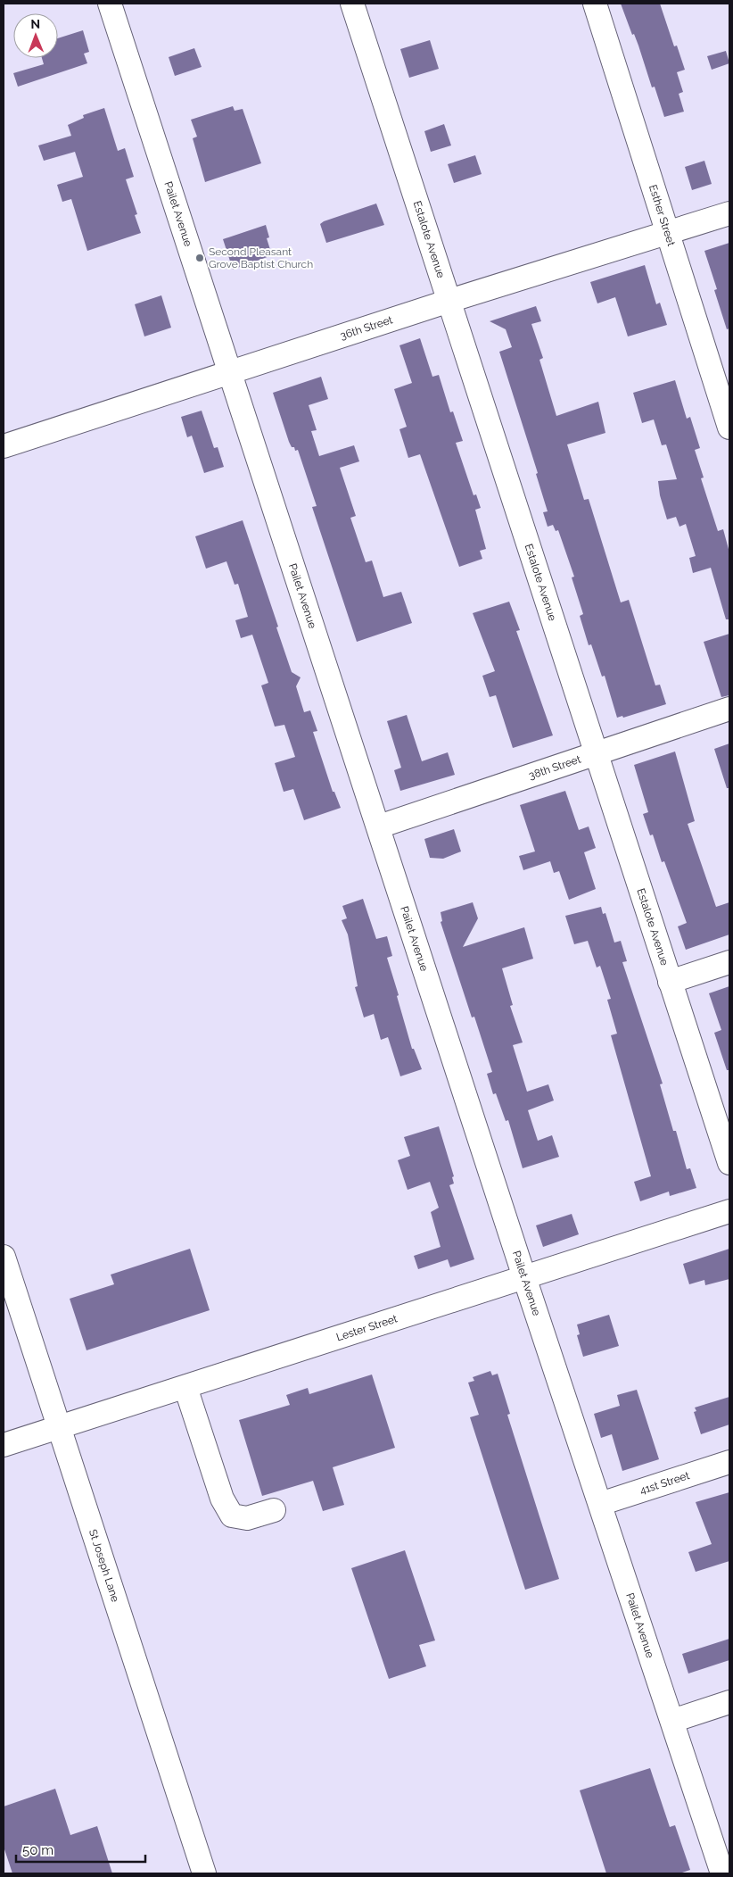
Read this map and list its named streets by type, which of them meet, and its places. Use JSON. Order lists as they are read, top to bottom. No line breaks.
{"streets":{"street":["Pailet Avenue","Esther Street","Estalote Avenue","36th Street","38th Street","Lester Street","41st Street","St Joseph Lane"]},"crossings":[["Pailet Avenue","36th Street"],["Pailet Avenue","38th Street"],["Pailet Avenue","Lester Street"],["Pailet Avenue","41st Street"],["Esther Street","36th Street"],["Estalote Avenue","36th Street"],["Estalote Avenue","38th Street"],["Lester Street","St Joseph Lane"]],"places":["Second Pleasant Grove Baptist Church"],"scale_bar":"50 m","north":"top"}
